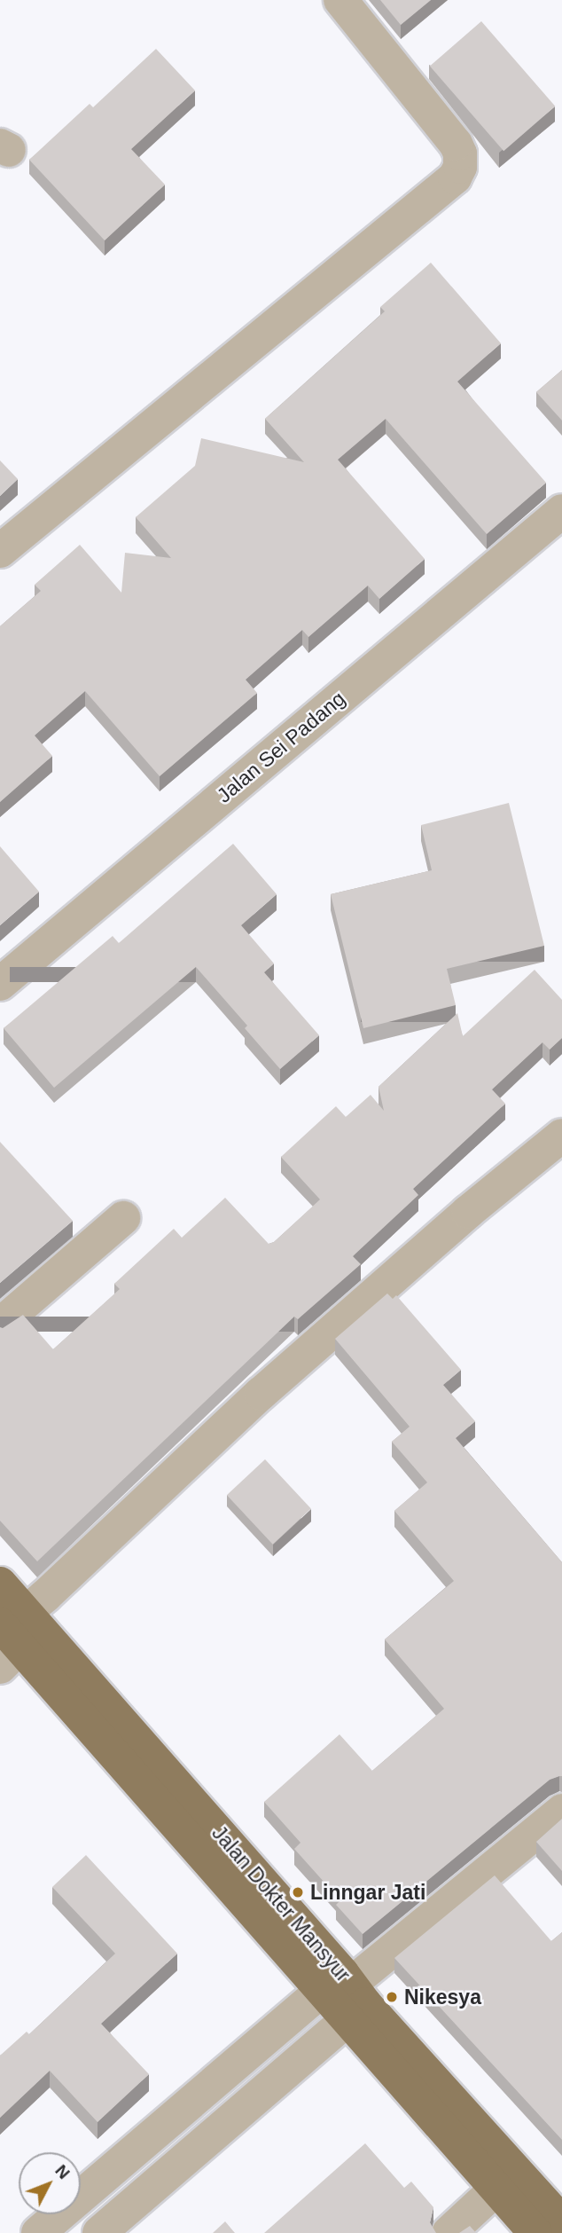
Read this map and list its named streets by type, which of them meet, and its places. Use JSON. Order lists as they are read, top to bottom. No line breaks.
{"streets":{"main road":["Jalan Dokter Mansyur"],"street":["Jalan Sei Padang"]},"places":["Linngar Jati","Nikesya"],"north":"top right"}
